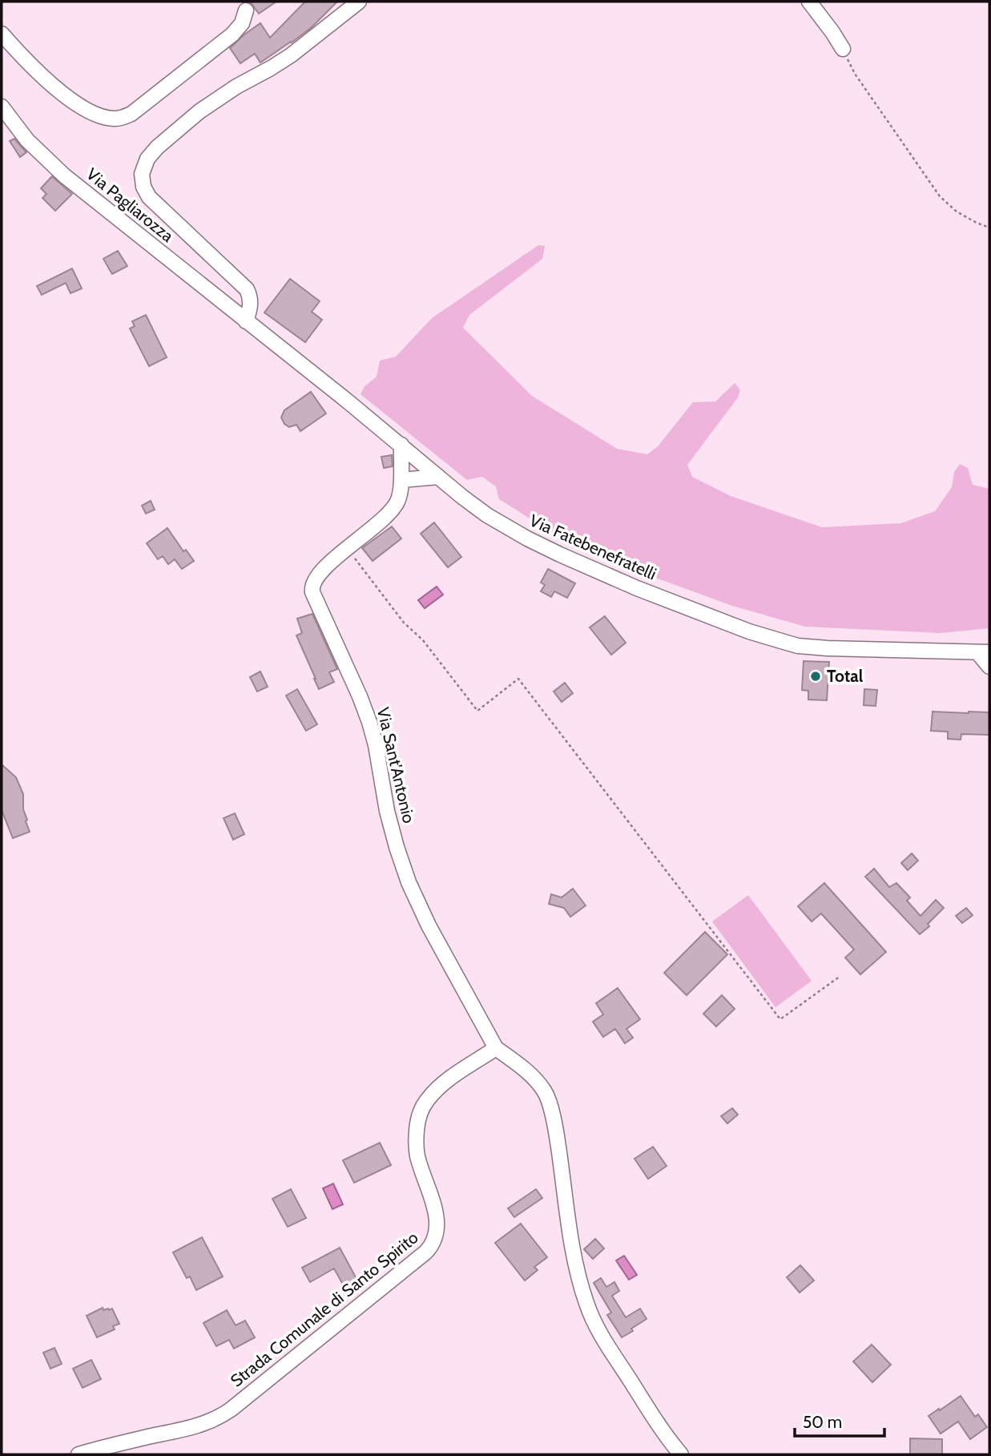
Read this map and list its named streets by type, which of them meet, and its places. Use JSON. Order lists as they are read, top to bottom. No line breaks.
{"streets":{"street":["Via Pagliarozza","Via Fatebenefratelli","Via Sant'Antonio","Strada Comunale di Santo Spirito"]},"crossings":[["Via Pagliarozza","Via Fatebenefratelli"],["Via Fatebenefratelli","Via Sant'Antonio"],["Via Sant'Antonio","Strada Comunale di Santo Spirito"]],"places":["Total"],"scale_bar":"50 m"}
